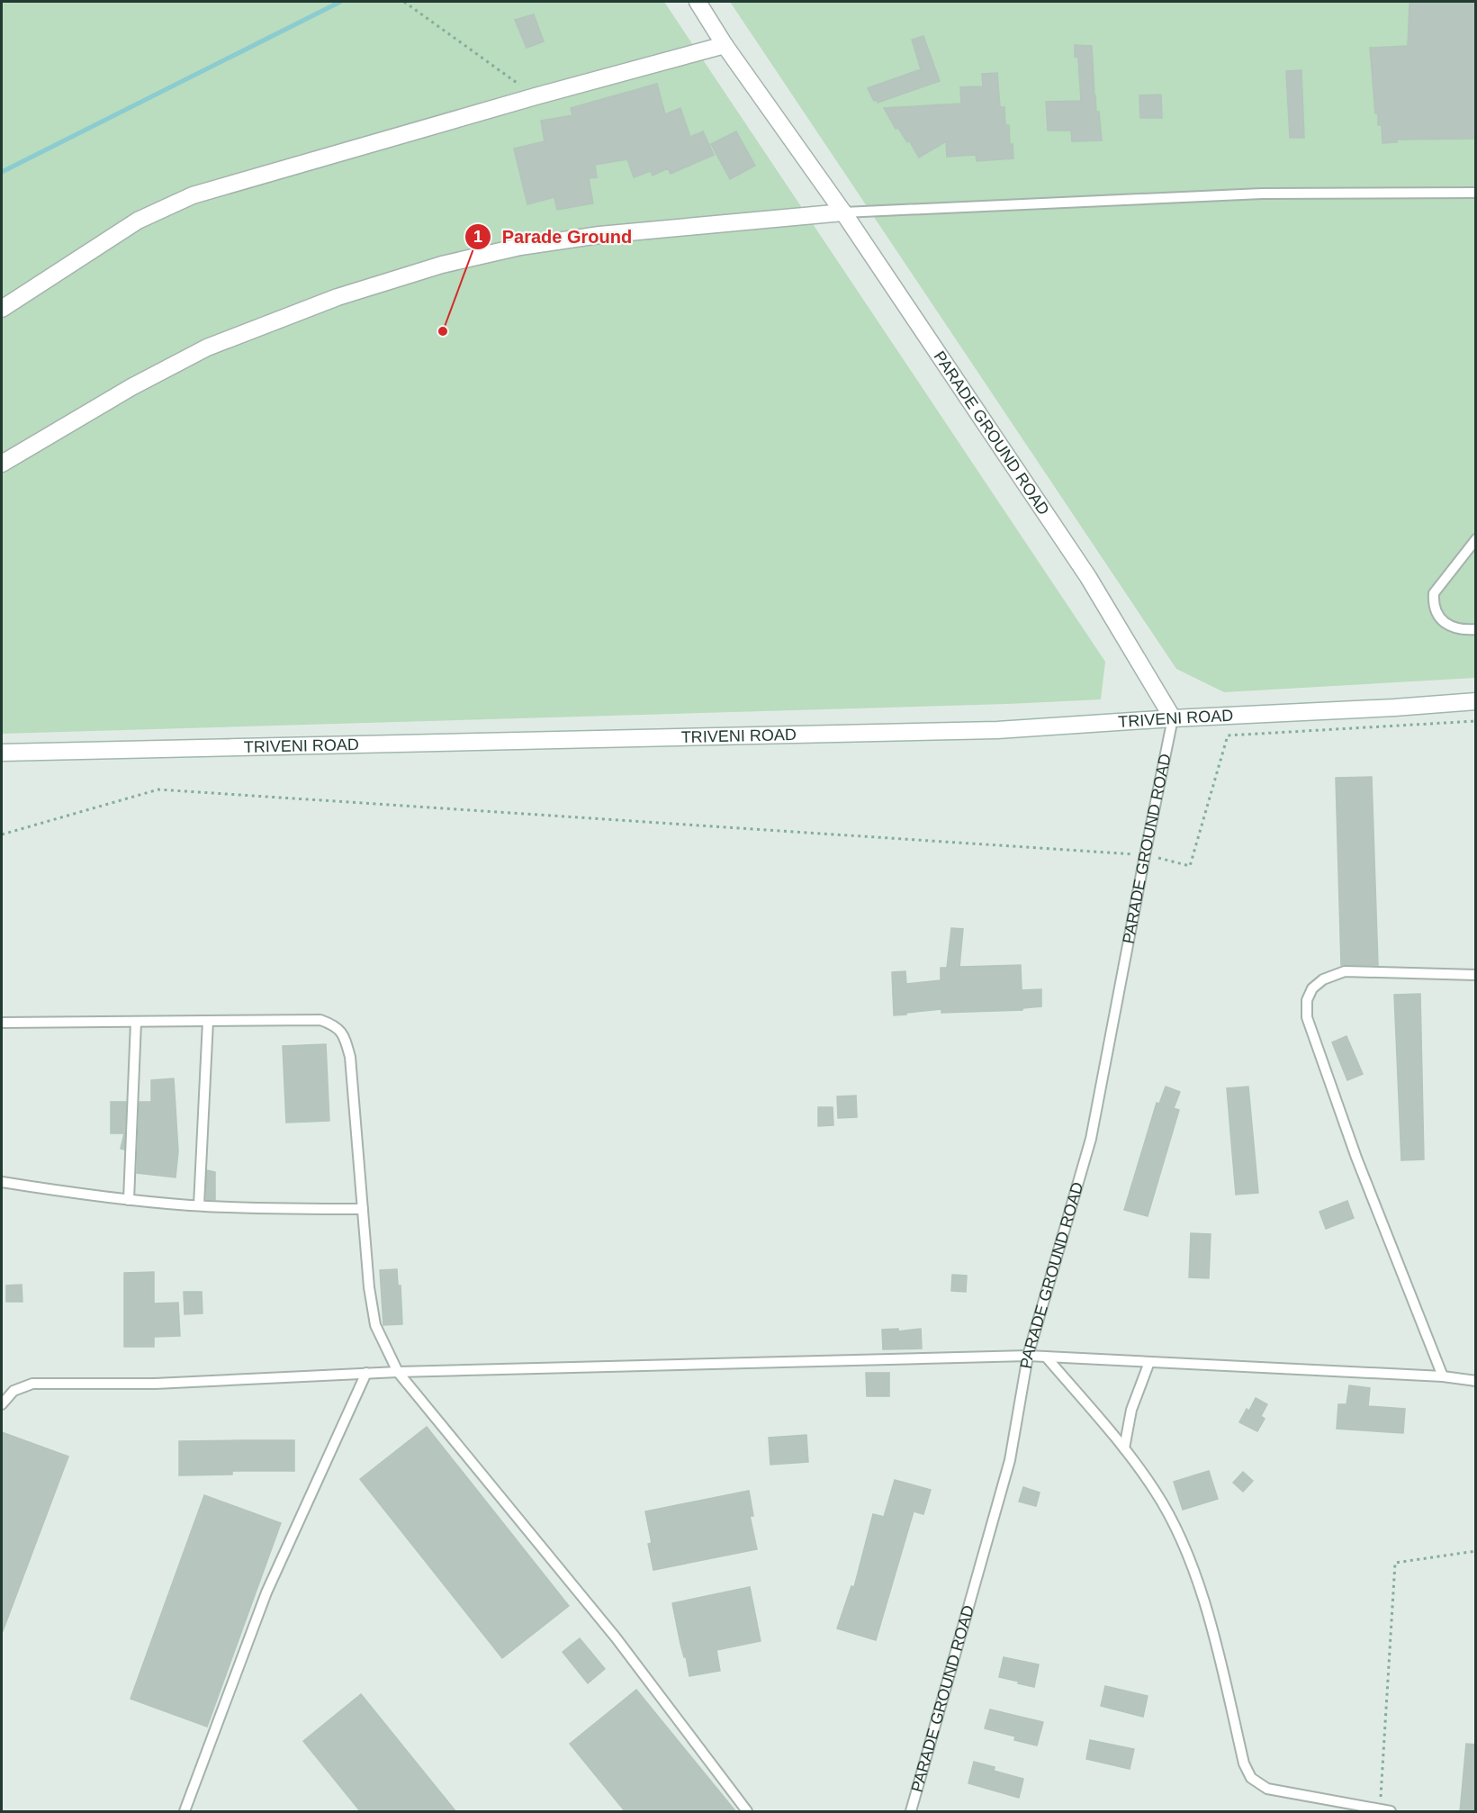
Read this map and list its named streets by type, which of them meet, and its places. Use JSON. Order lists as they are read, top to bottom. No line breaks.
{"streets":{"street":["PARADE GROUND ROAD","TRIVENI ROAD"]},"crossings":[["PARADE GROUND ROAD","TRIVENI ROAD"]],"places":["Parade Ground"]}
